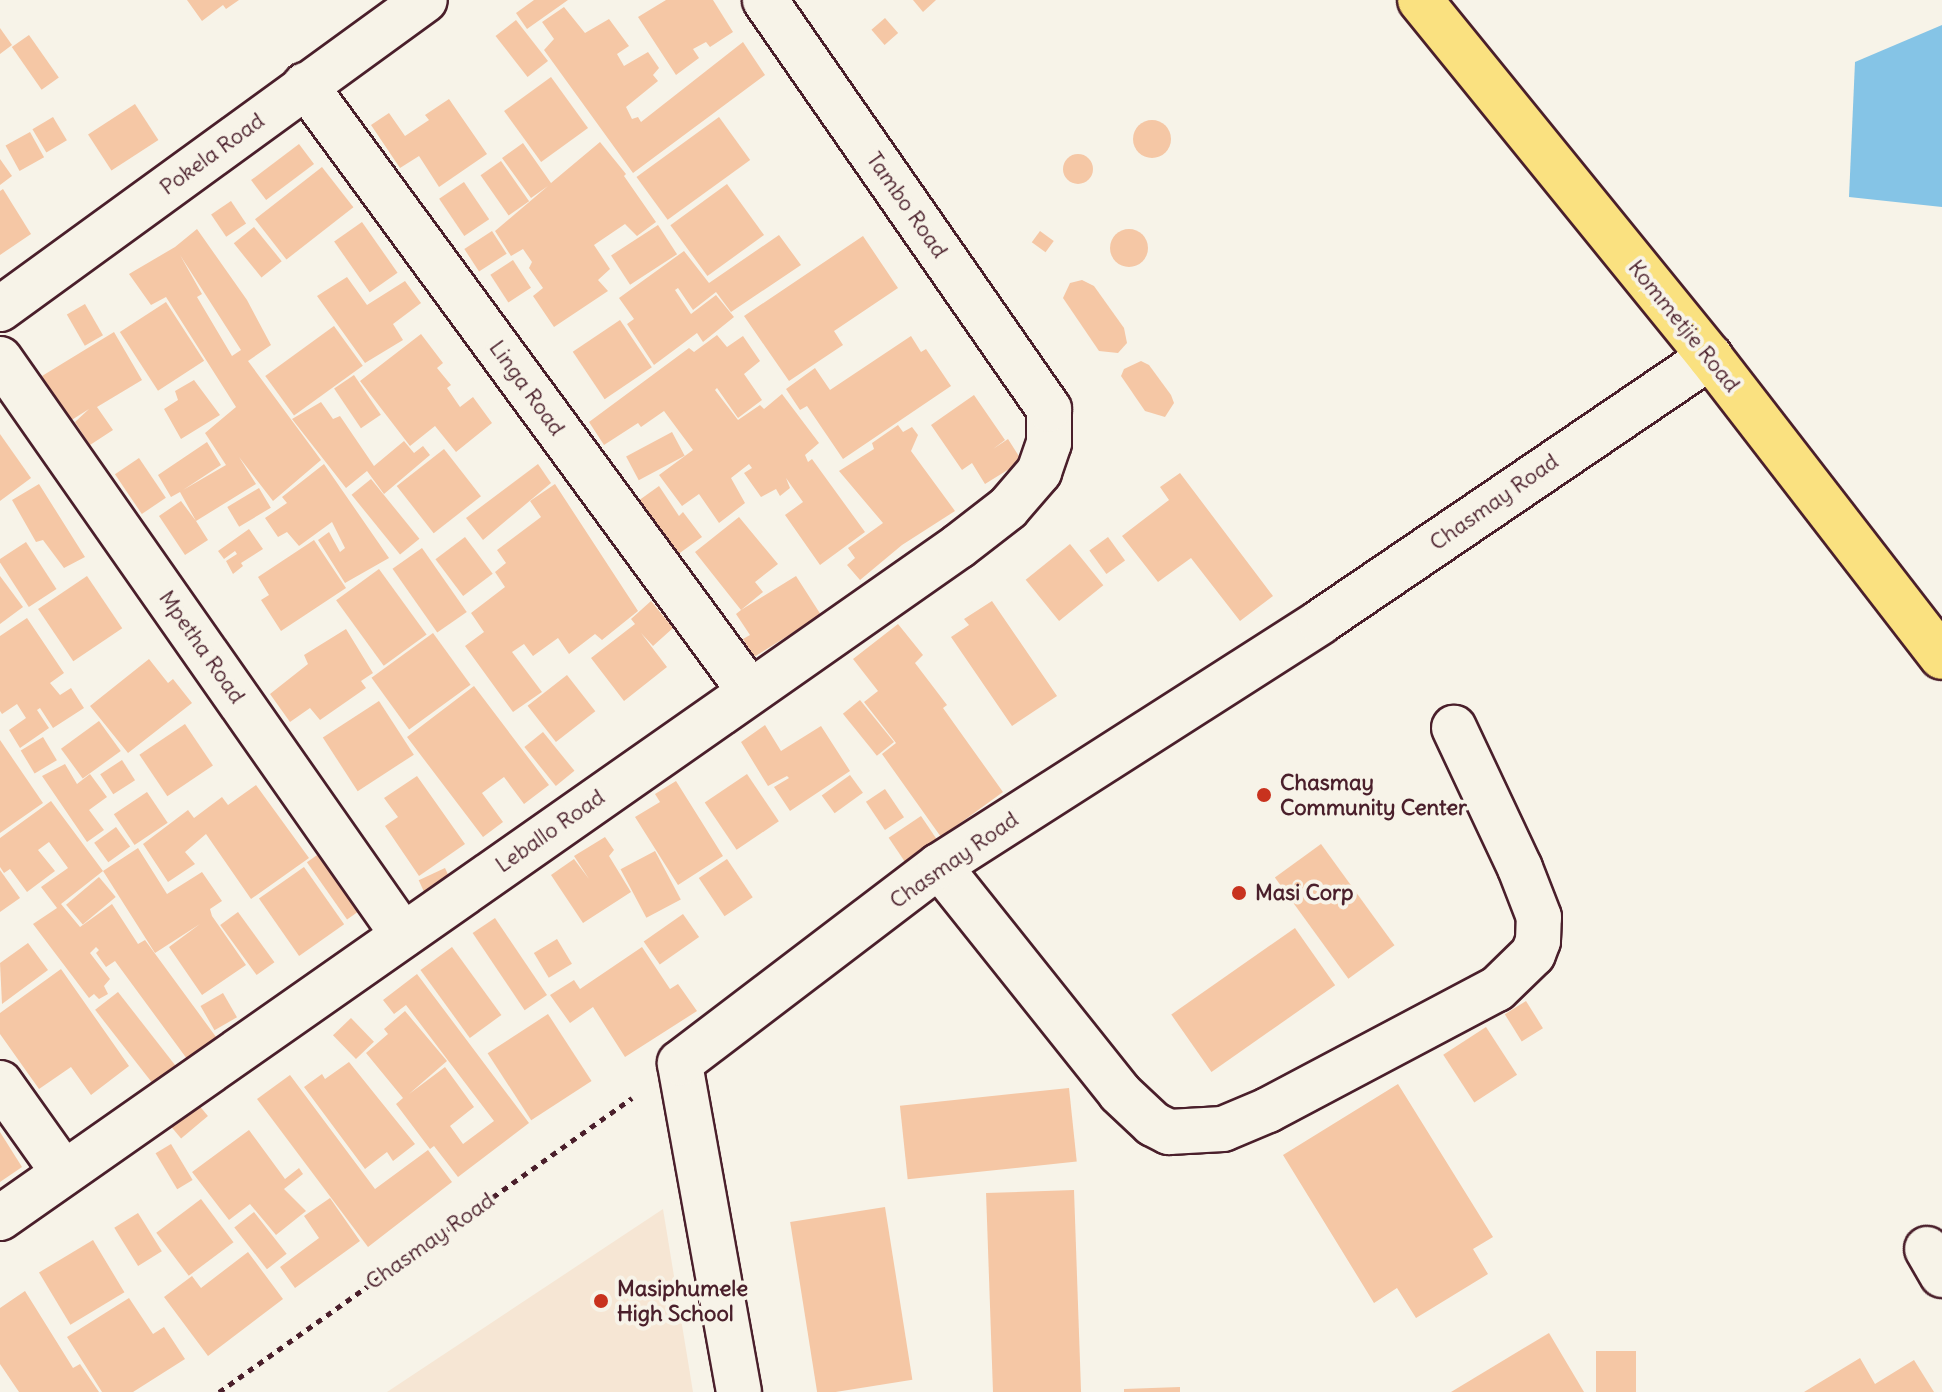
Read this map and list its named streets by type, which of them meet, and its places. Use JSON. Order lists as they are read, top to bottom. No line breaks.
{"streets":{"main road":["Kommetjie Road"],"street":["Pokela Road","Tambo Road","Linga Road","Chasmay Road","Mpetha Road","Leballo Road"]},"crossings":[["Pokela Road","Linga Road"],["Tambo Road","Leballo Road"],["Kommetjie Road","Chasmay Road"],["Linga Road","Leballo Road"],["Mpetha Road","Leballo Road"]],"places":["Chasmay Community Center","Masi Corp","Masiphumele High School"]}
